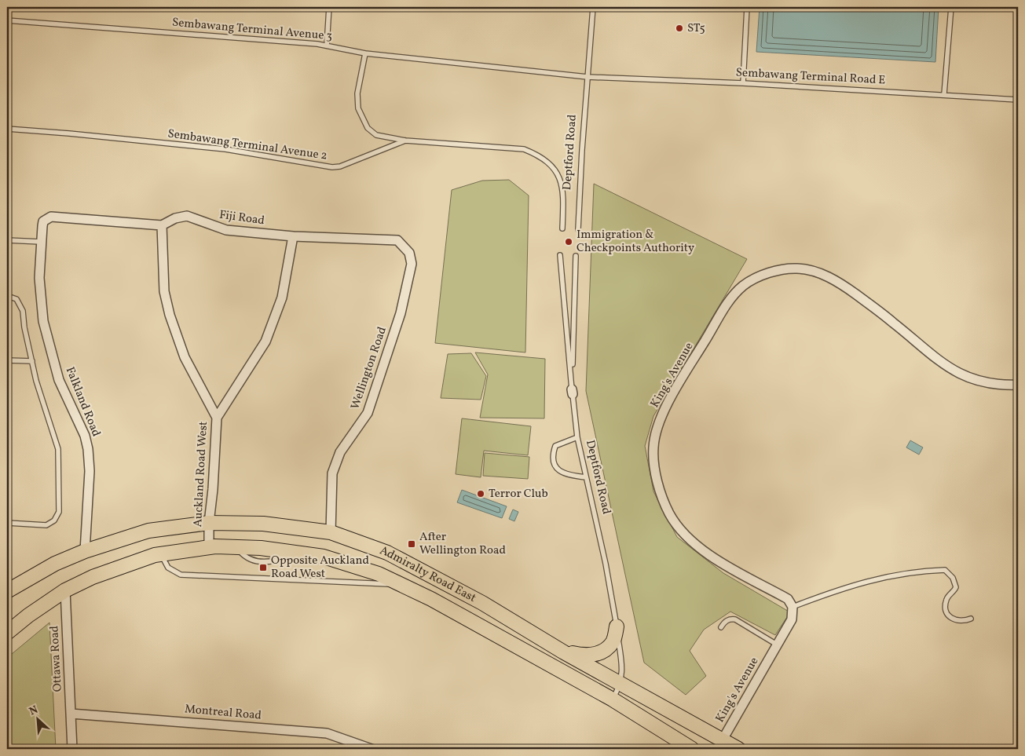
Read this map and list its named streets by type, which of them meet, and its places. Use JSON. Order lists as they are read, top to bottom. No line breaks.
{"streets":{"main road":["Admiralty Road East"],"street":["Fiji Road","Wellington Road","King's Avenue","Falkland Road","Auckland Road West","Ottawa Road","Montreal Road"],"lane":["Sembawang Terminal Avenue 3","Sembawang Terminal Road E","Sembawang Terminal Avenue 2","Deptford Road"]},"crossings":[["Sembawang Terminal Avenue 3","Sembawang Terminal Road E"],["Sembawang Terminal Avenue 3","Deptford Road"],["Sembawang Terminal Road E","Deptford Road"],["Deptford Road","Admiralty Road East"],["Fiji Road","Wellington Road"],["Fiji Road","Falkland Road"],["Fiji Road","Auckland Road West"],["Wellington Road","Admiralty Road East"],["King's Avenue","Admiralty Road East"],["Falkland Road","Admiralty Road East"],["Auckland Road West","Admiralty Road East"],["Admiralty Road East","Ottawa Road"],["Ottawa Road","Montreal Road"]],"places":{"other":["ST5","Immigration & Checkpoints Authority","Terror Club"],"transit":["After Wellington Road","Opposite Auckland Road West"]},"north":"top left"}
